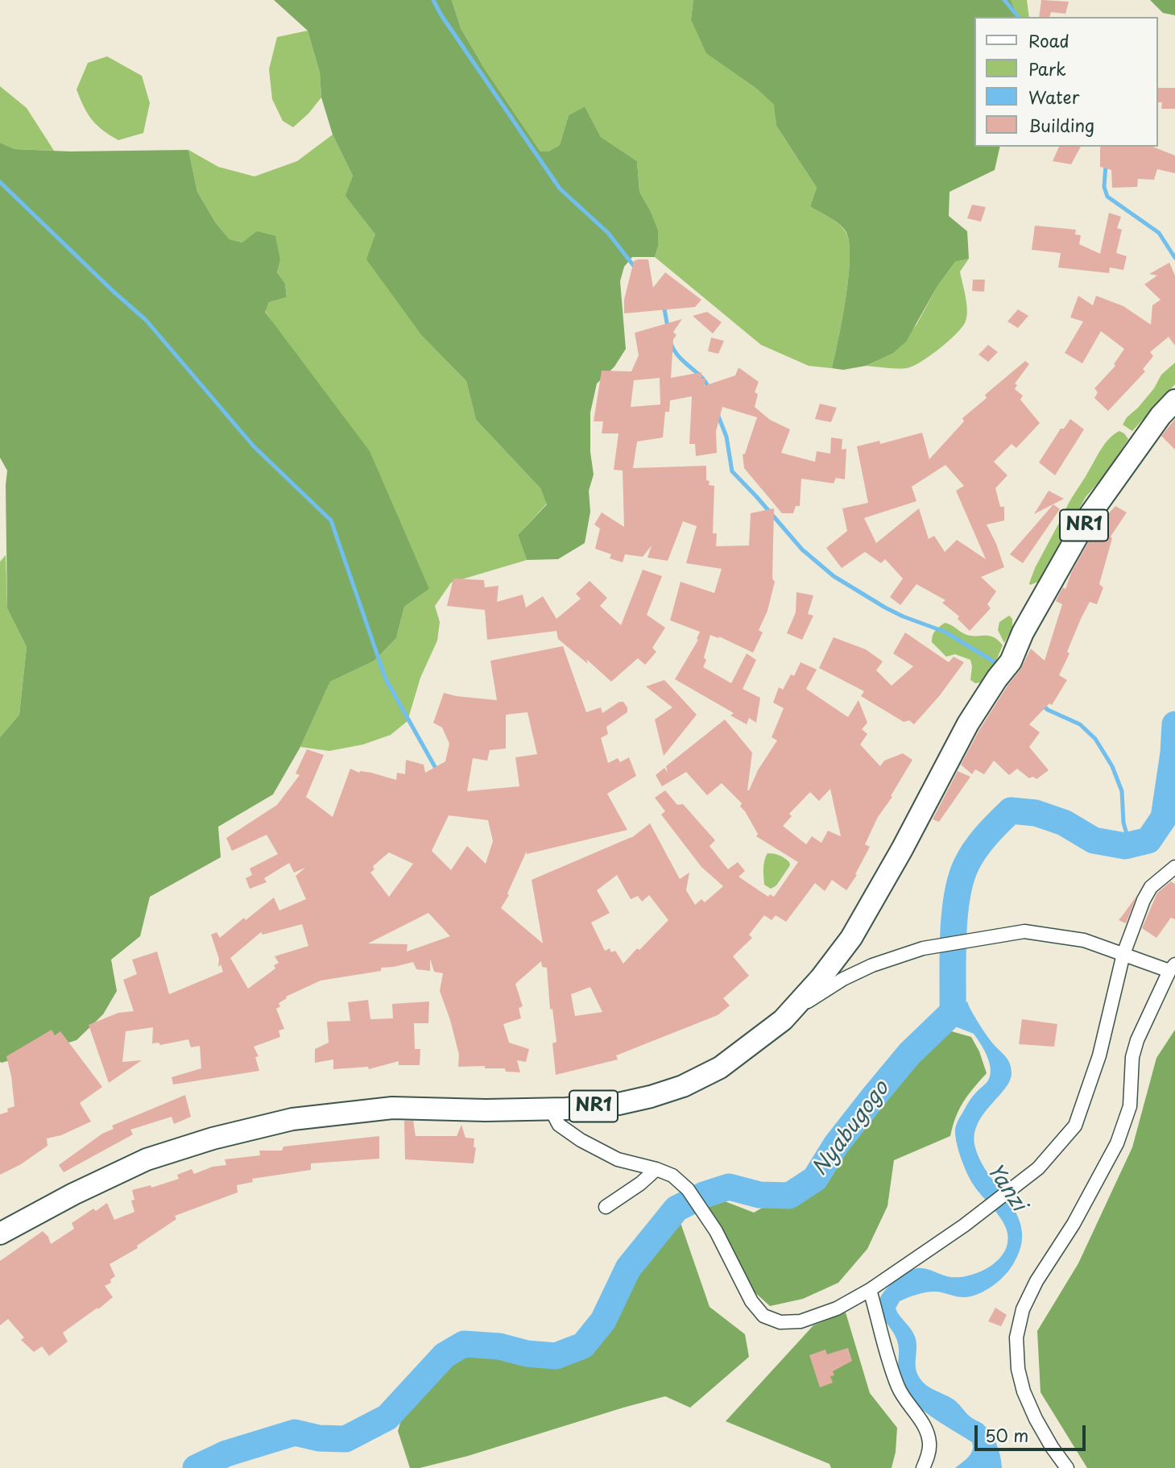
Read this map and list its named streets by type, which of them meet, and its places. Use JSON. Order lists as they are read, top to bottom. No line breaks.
{"streets":{"highway":["NR1"]},"water":["Nyabugogo","Yanzi"],"legend":["Road","Park","Water","Building"],"scale_bar":"50 m"}
